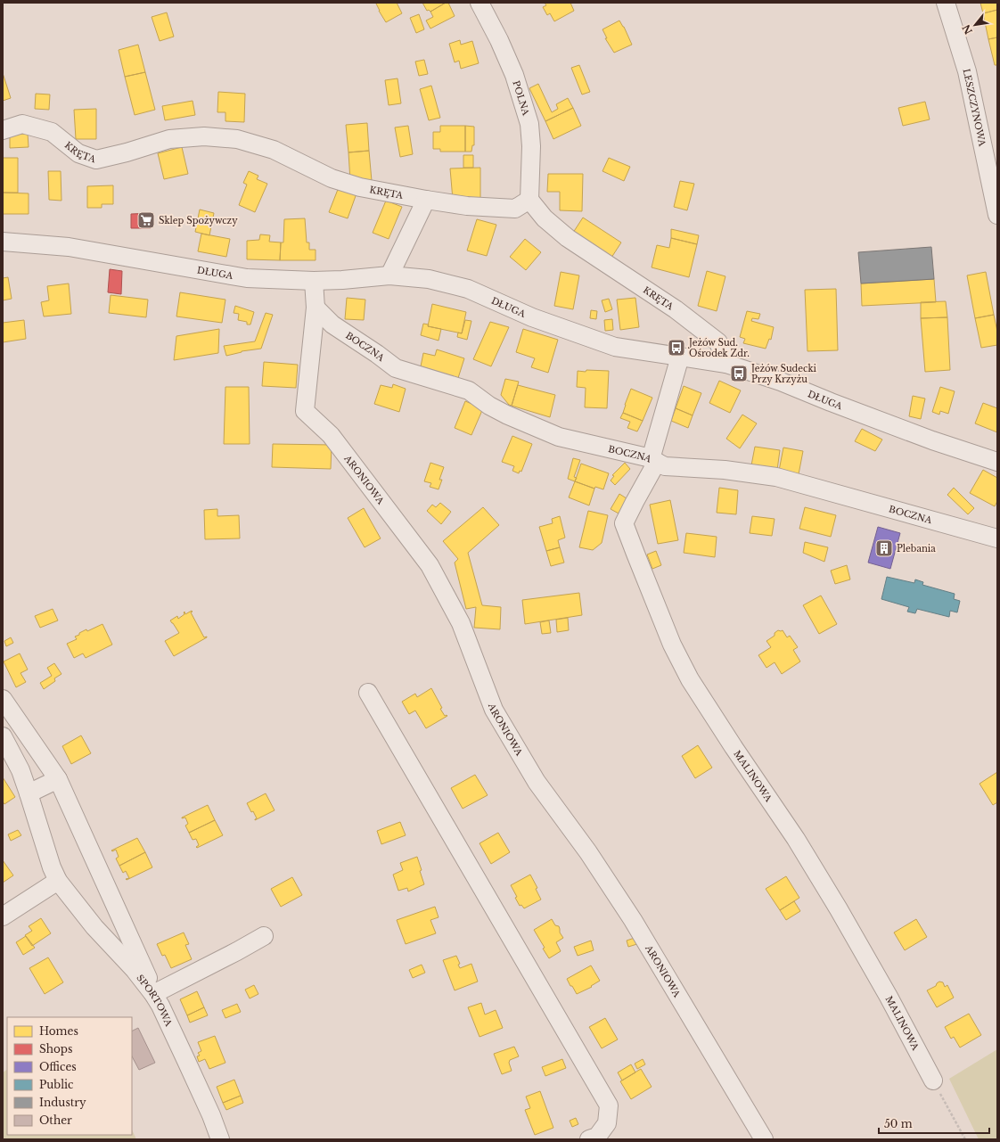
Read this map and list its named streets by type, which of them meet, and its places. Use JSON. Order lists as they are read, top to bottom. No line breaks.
{"streets":{"street":["POLNA","LESZCZYNOWA","KRĘTA","DŁUGA","BOCZNA","ARONIOWA","MALINOWA","SPORTOWA"]},"crossings":[["POLNA","KRĘTA"],["KRĘTA","DŁUGA"],["DŁUGA","MALINOWA"],["BOCZNA","ARONIOWA"],["BOCZNA","MALINOWA"]],"places":{"supermarket":["Sklep Spożywczy"],"bus stop":["Jeżów Sud. Ośrodek Zdr.","Jeżów Sudecki Przy Krzyżu"],"building":["Plebania"]},"legend":["Homes","Shops","Offices","Public","Industry","Other"],"scale_bar":"50 m","north":"bottom left"}
